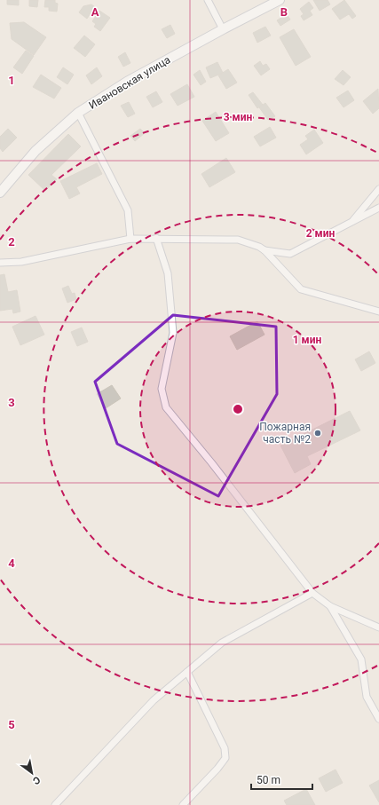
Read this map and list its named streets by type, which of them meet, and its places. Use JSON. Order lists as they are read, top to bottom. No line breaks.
{"streets":{"main road":["Ивановская улица"]},"places":["Пожарная часть №2"],"scale_bar":"50 m","north":"bottom right","grid":{"columns":["A","B"],"rows":["1","2","3","4","5"]},"rings":["3 мин","2 мин","1 мин"]}
